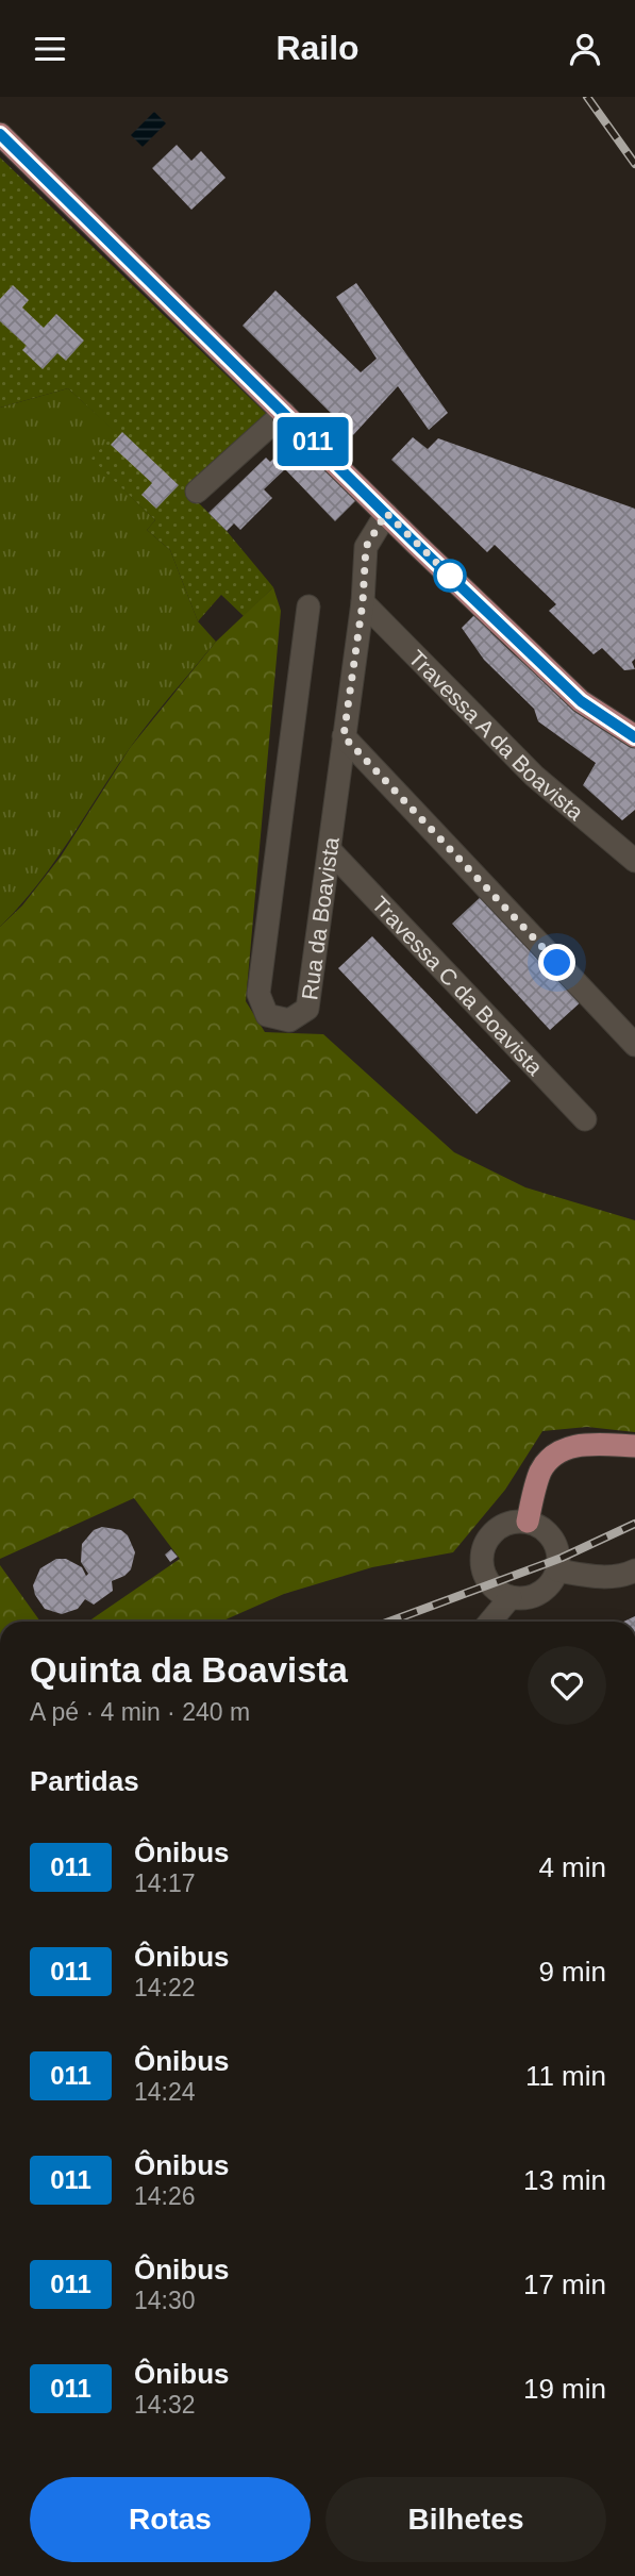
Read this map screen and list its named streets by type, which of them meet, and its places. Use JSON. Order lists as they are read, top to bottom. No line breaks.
{"streets":{"street":["Travessa A da Boavista","Rua da Boavista","Travessa C da Boavista"]},"crossings":[["Travessa A da Boavista","Rua da Boavista"],["Rua da Boavista","Travessa C da Boavista"]],"lines":["bus line 011"],"page":{"header":"Railo","on_map":"011","heading":[["Quinta da Boavista","A pé · 4 min · 240 m"],"Partidas"],"list":[{"mark":"011","name":"Ônibus","note":"14:17","value":"4 min"},{"mark":"011","name":"Ônibus","note":"14:22","value":"9 min"},{"mark":"011","name":"Ônibus","note":"14:24","value":"11 min"},{"mark":"011","name":"Ônibus","note":"14:26","value":"13 min"},{"mark":"011","name":"Ônibus","note":"14:30","value":"17 min"},{"mark":"011","name":"Ônibus","note":"14:32","value":"19 min"}],"buttons":["Rotas","Bilhetes"]}}
